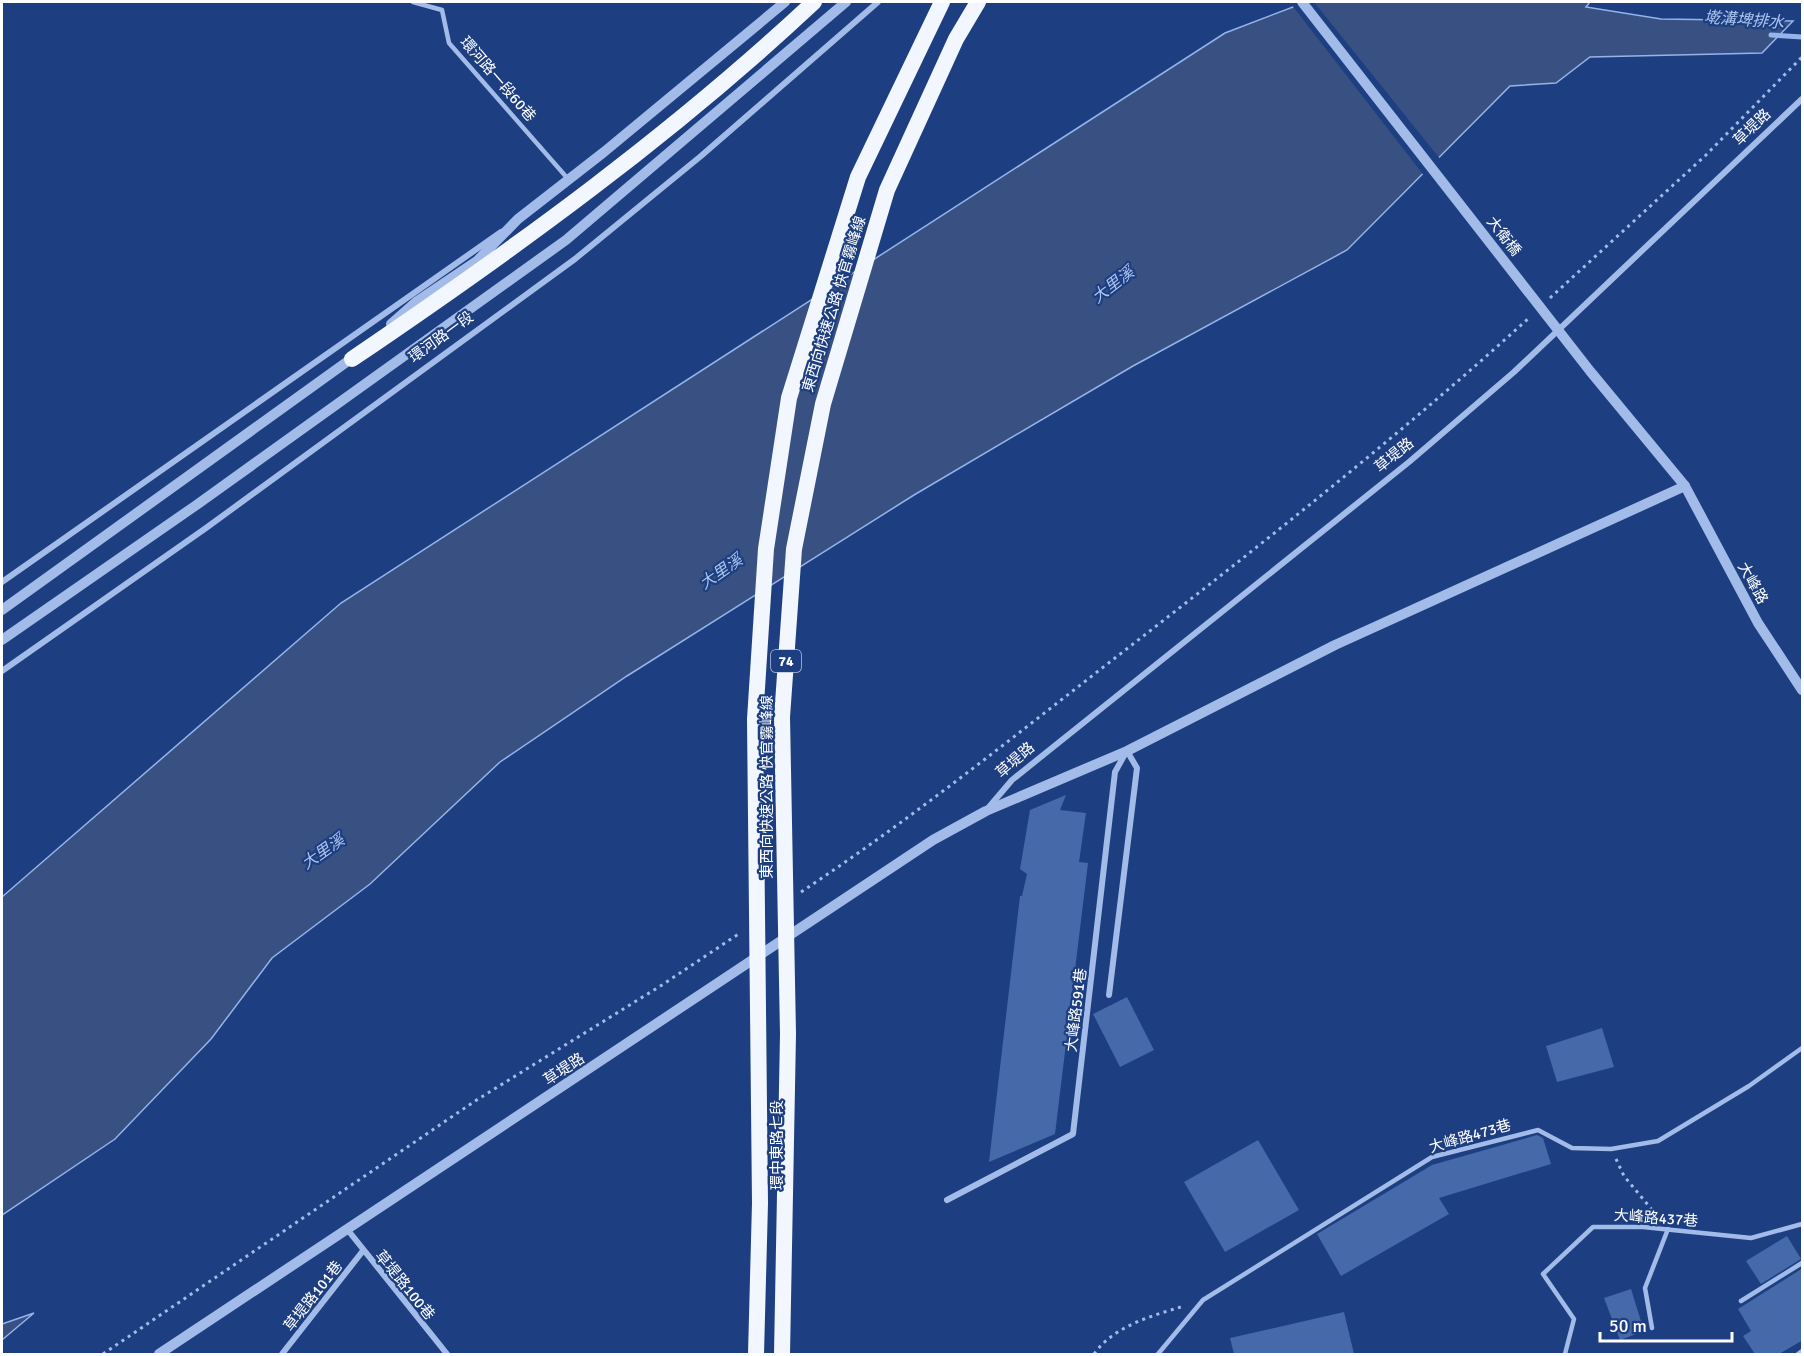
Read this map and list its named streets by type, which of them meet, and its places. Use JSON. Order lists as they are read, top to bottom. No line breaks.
{"streets":{"highway":["東西向快速公路 快官霧峰線","74"],"street":["草堤路","大衛橋","環河路一段","大峰路","大峰路591巷","環中東路七段","草堤路100巷","草堤路101巷"],"lane":["環河路一段60巷","大峰路473巷","大峰路437巷"]},"crossings":[["草堤路","大衛橋"],["草堤路","大峰路"],["草堤路","大峰路591巷"],["草堤路","環中東路七段"],["草堤路","草堤路100巷"],["大衛橋","大峰路"],["草堤路100巷","草堤路101巷"]],"water":["墘溝埤排水","大里溪"],"scale_bar":"50 m"}
